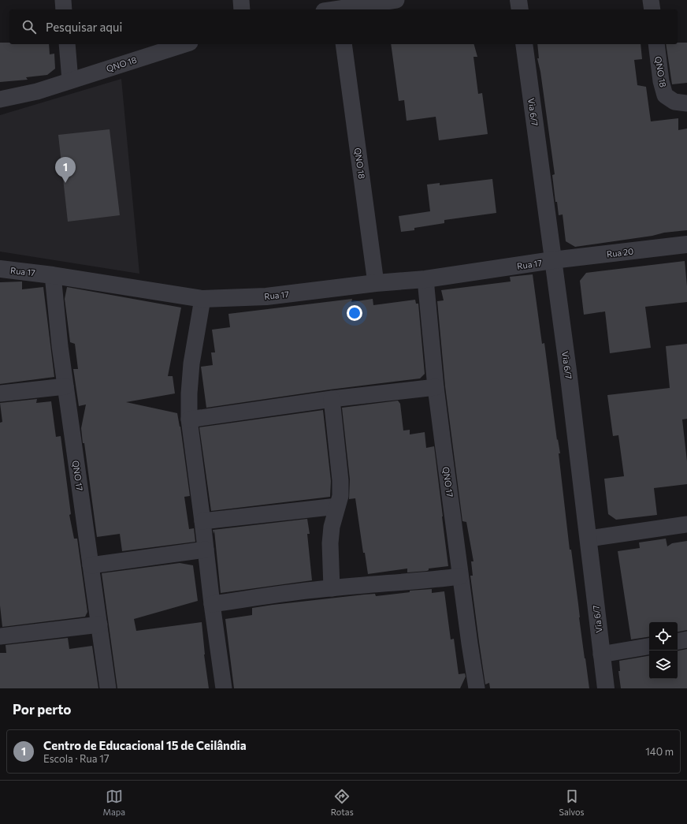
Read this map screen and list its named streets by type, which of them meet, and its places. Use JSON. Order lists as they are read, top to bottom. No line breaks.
{"streets":{"street":["QNO 18","Via 6/7","Rua 20","Rua 17","QNO 17"]},"crossings":[["QNO 18","Rua 17"],["Via 6/7","Rua 20"],["Via 6/7","Rua 17"],["Rua 20","Rua 17"],["Rua 17","QNO 17"]],"page":{"search":"Pesquisar aqui","pins":"1","heading":"Por perto","list":[{"mark":"1","name":"Centro de Educacional 15 de Ceilândia","note":"Escola · Rua 17","value":"140 m"}],"nav":["Mapa","Rotas","Salvos"]}}
